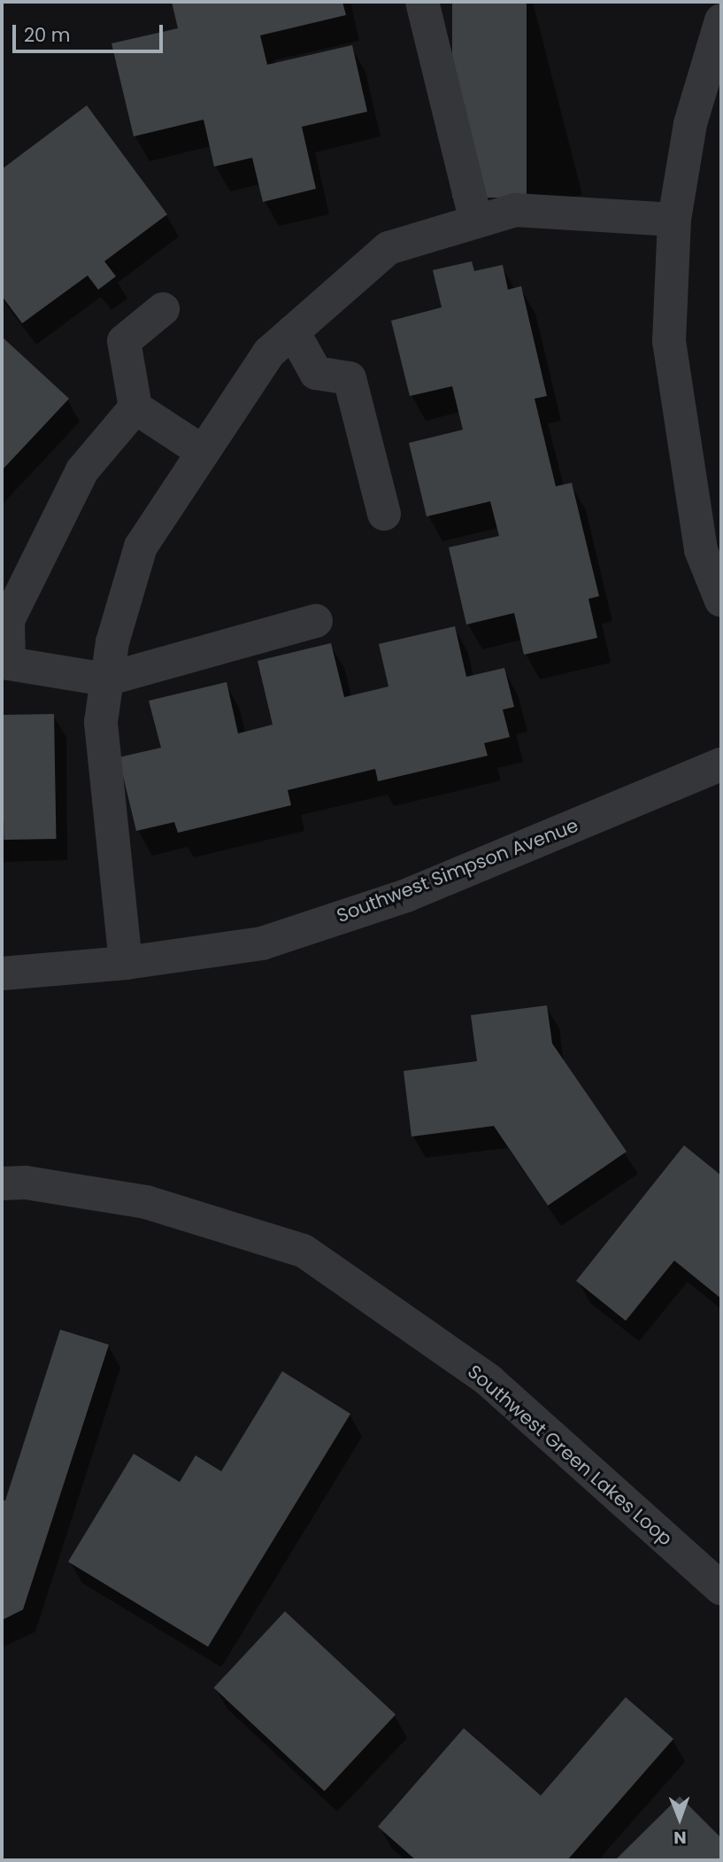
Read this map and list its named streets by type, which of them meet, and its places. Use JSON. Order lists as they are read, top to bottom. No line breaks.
{"streets":{"street":["Southwest Simpson Avenue","Southwest Green Lakes Loop"]},"scale_bar":"20 m","north":"bottom"}
